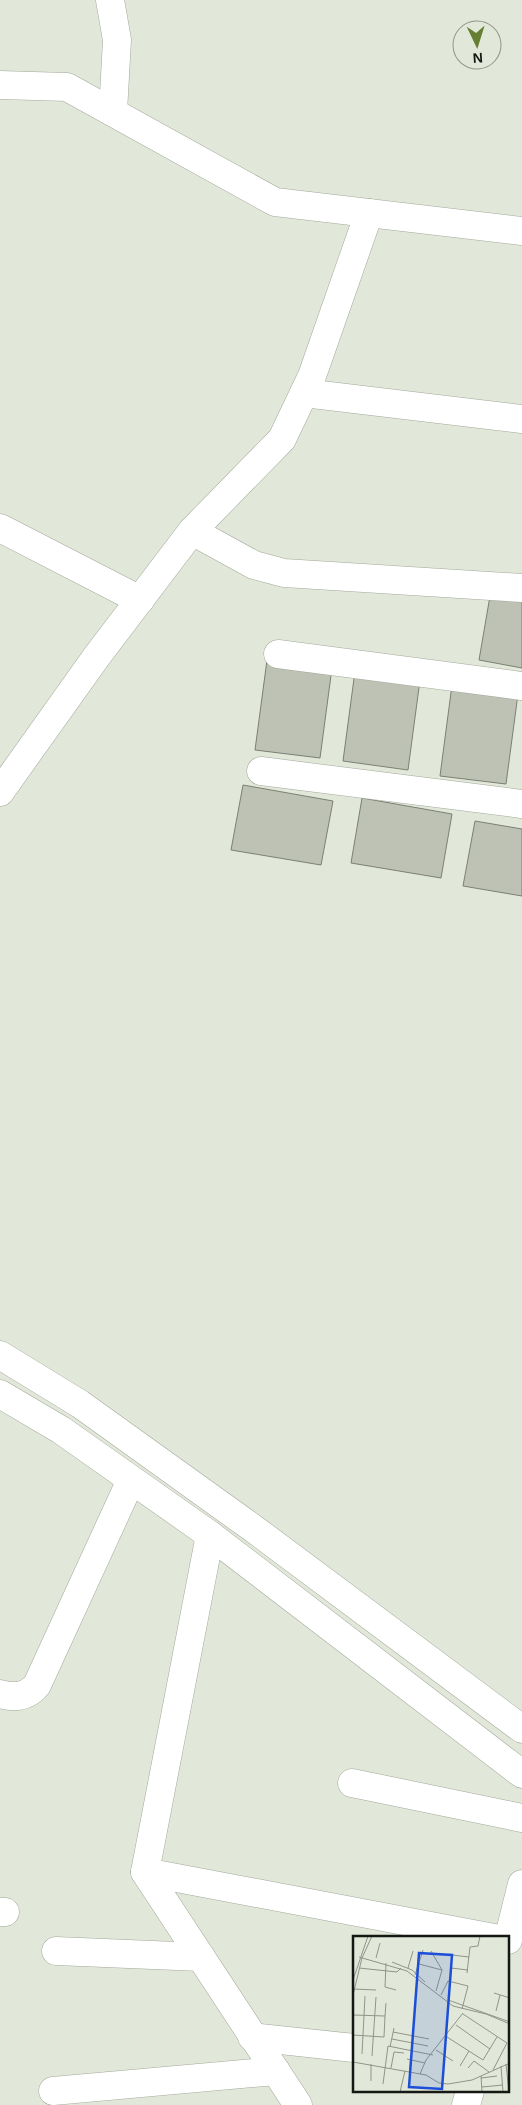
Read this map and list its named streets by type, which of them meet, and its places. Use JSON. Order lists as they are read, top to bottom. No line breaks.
{"north":"bottom"}
